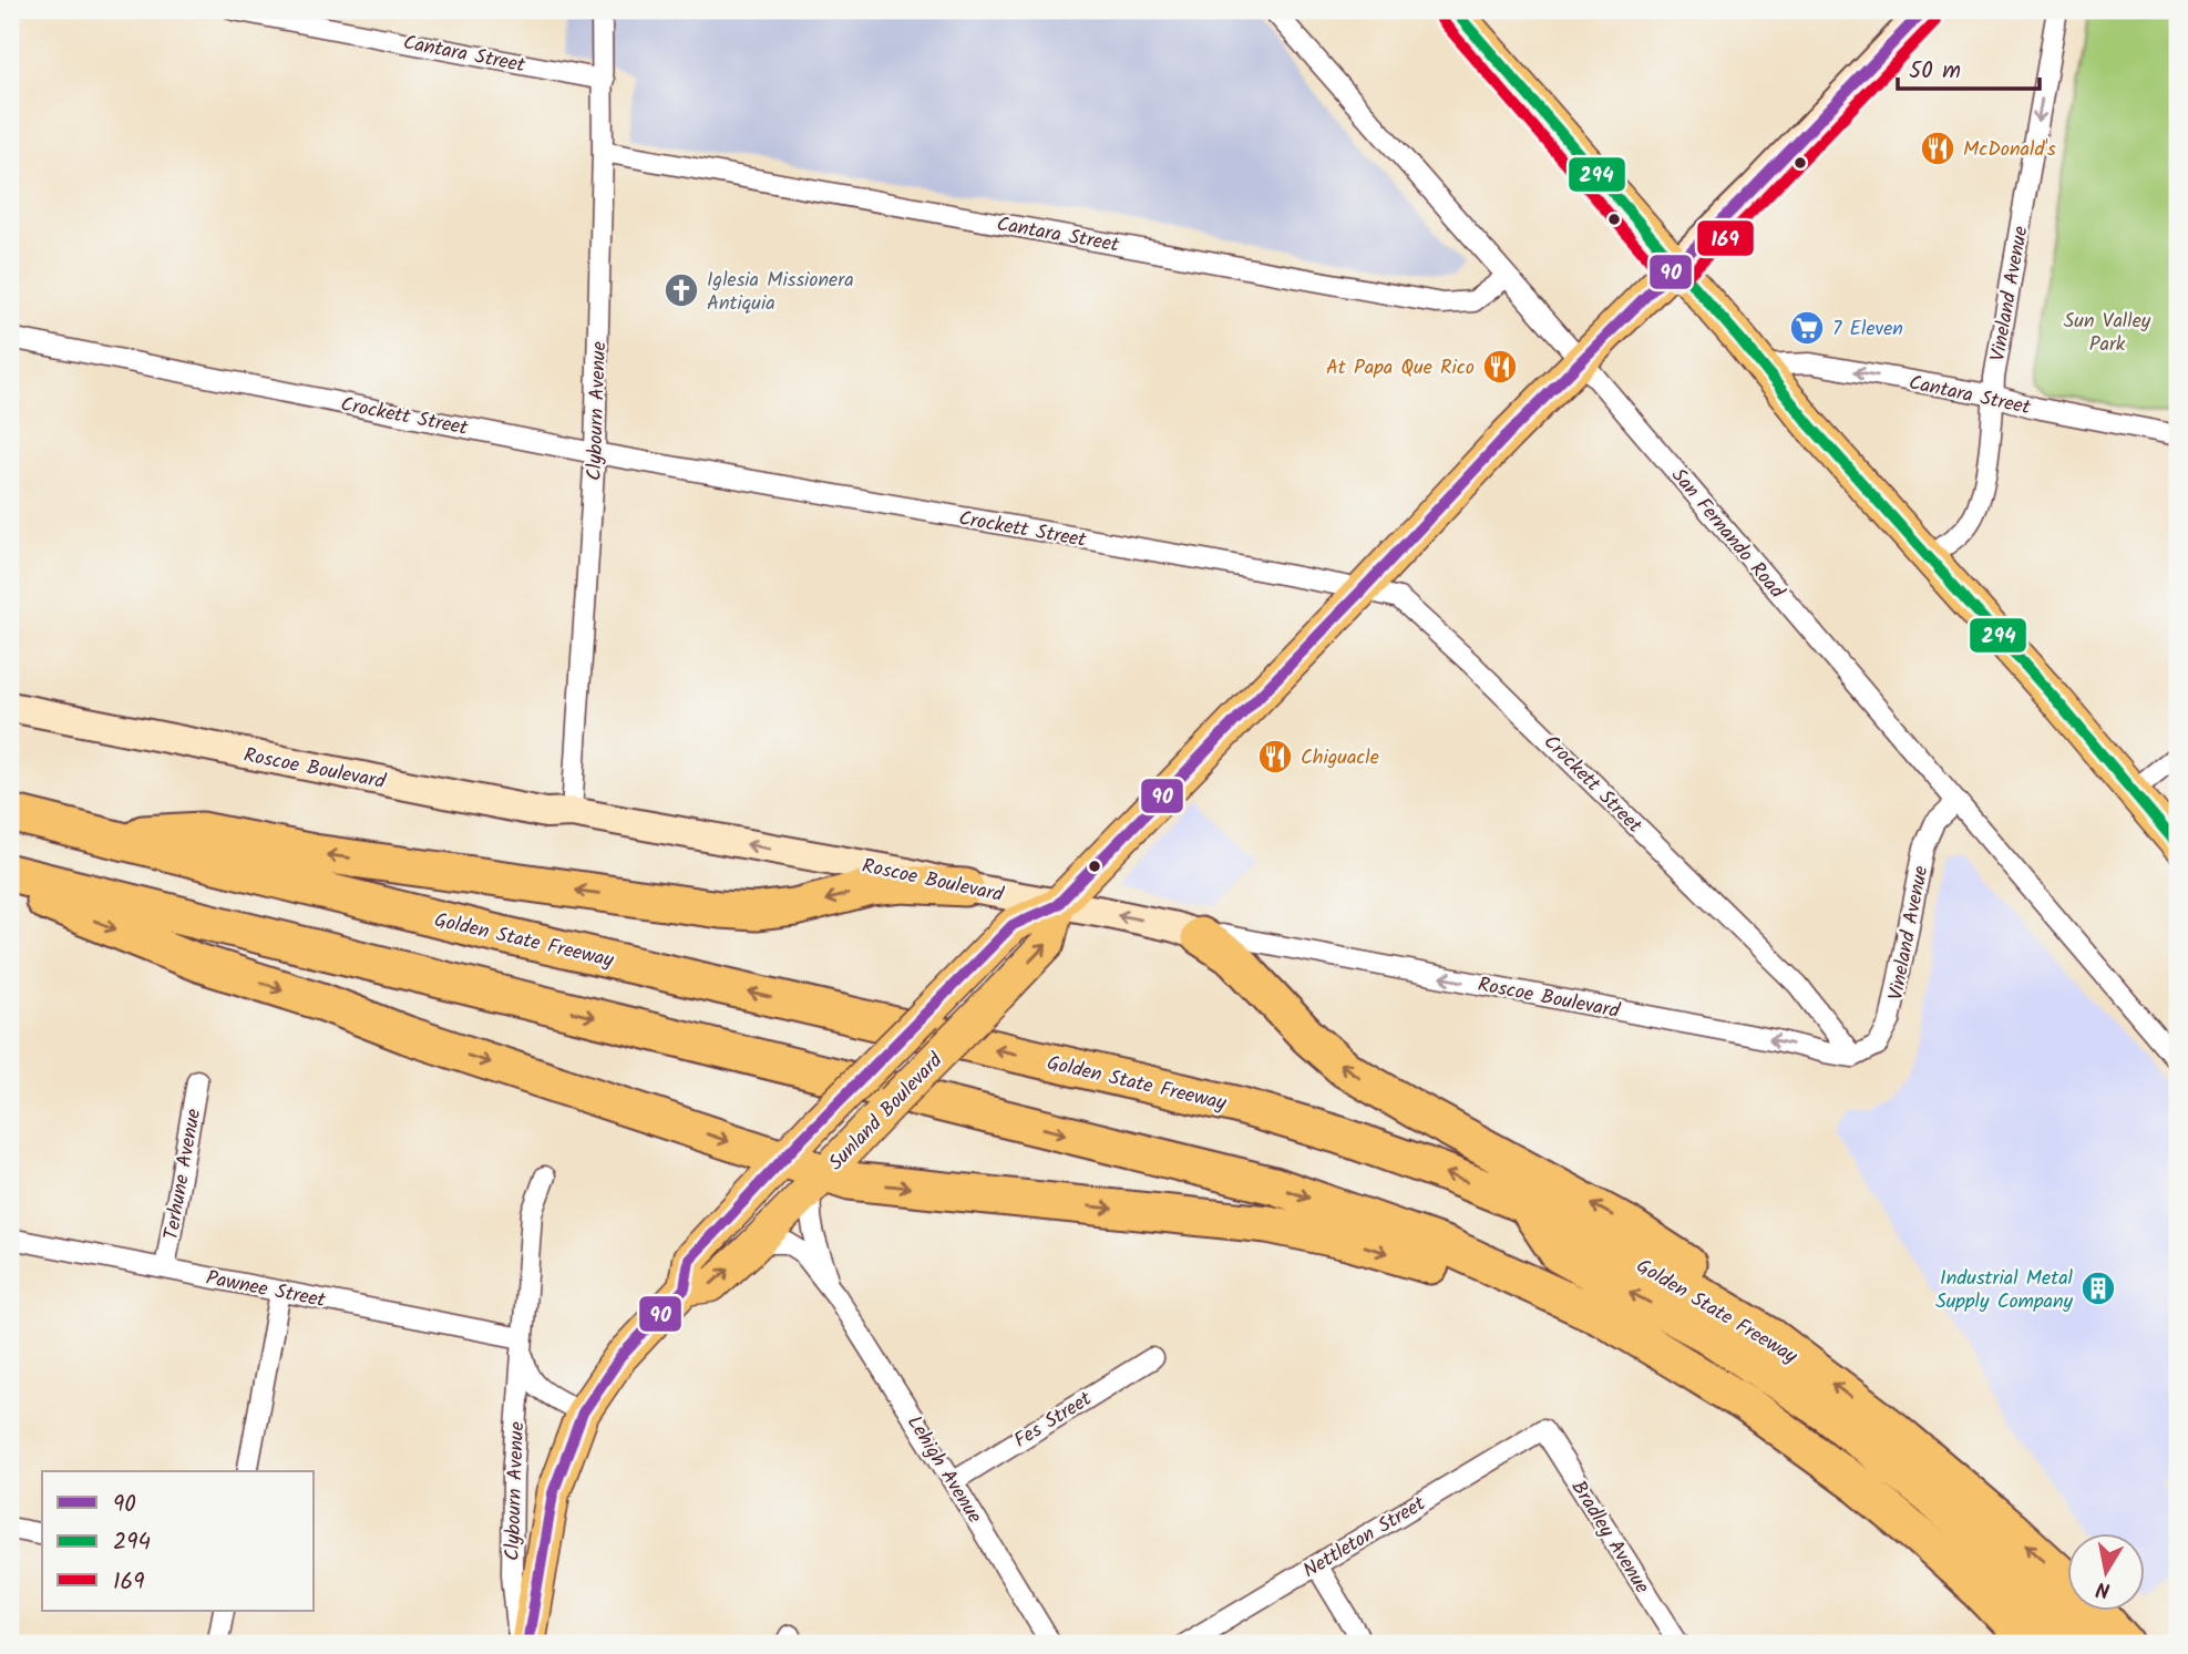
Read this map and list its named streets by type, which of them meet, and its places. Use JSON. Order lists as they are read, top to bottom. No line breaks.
{"streets":{"highway":["Golden State Freeway"],"main road":["Roscoe Boulevard","Sunland Boulevard"],"street":["Cantara Street","Vineland Avenue","Clybourn Avenue","Crockett Street","San Fernando Road","Terhune Avenue","Pawnee Street","Fes Street","Lehigh Avenue","Nettleton Street","Bradley Avenue"]},"crossings":[["Cantara Street","Vineland Avenue"],["Cantara Street","Clybourn Avenue"],["Cantara Street","San Fernando Road"],["Vineland Avenue","Crockett Street"],["Vineland Avenue","San Fernando Road"],["Vineland Avenue","Roscoe Boulevard"],["Clybourn Avenue","Crockett Street"],["Clybourn Avenue","Roscoe Boulevard"],["Clybourn Avenue","Sunland Boulevard"],["Clybourn Avenue","Pawnee Street"],["Crockett Street","Roscoe Boulevard"],["Crockett Street","Sunland Boulevard"],["San Fernando Road","Sunland Boulevard"],["Roscoe Boulevard","Sunland Boulevard"],["Sunland Boulevard","Lehigh Avenue"],["Terhune Avenue","Pawnee Street"],["Fes Street","Lehigh Avenue"],["Nettleton Street","Bradley Avenue"]],"one_way":["Vineland Avenue","Roscoe Boulevard"],"parks":["Sun Valley Park"],"places":{"restaurant":["McDonald's","At Papa Que Rico","Chiguacle"],"church":["Iglesia Missionera Antiquia"],"supermarket":["7 Eleven"],"building":["Industrial Metal Supply Company"]},"lines":["transit line 90","transit line 294","transit line 169"],"legend":["90","294","169"],"scale_bar":"50 m","north":"bottom"}
